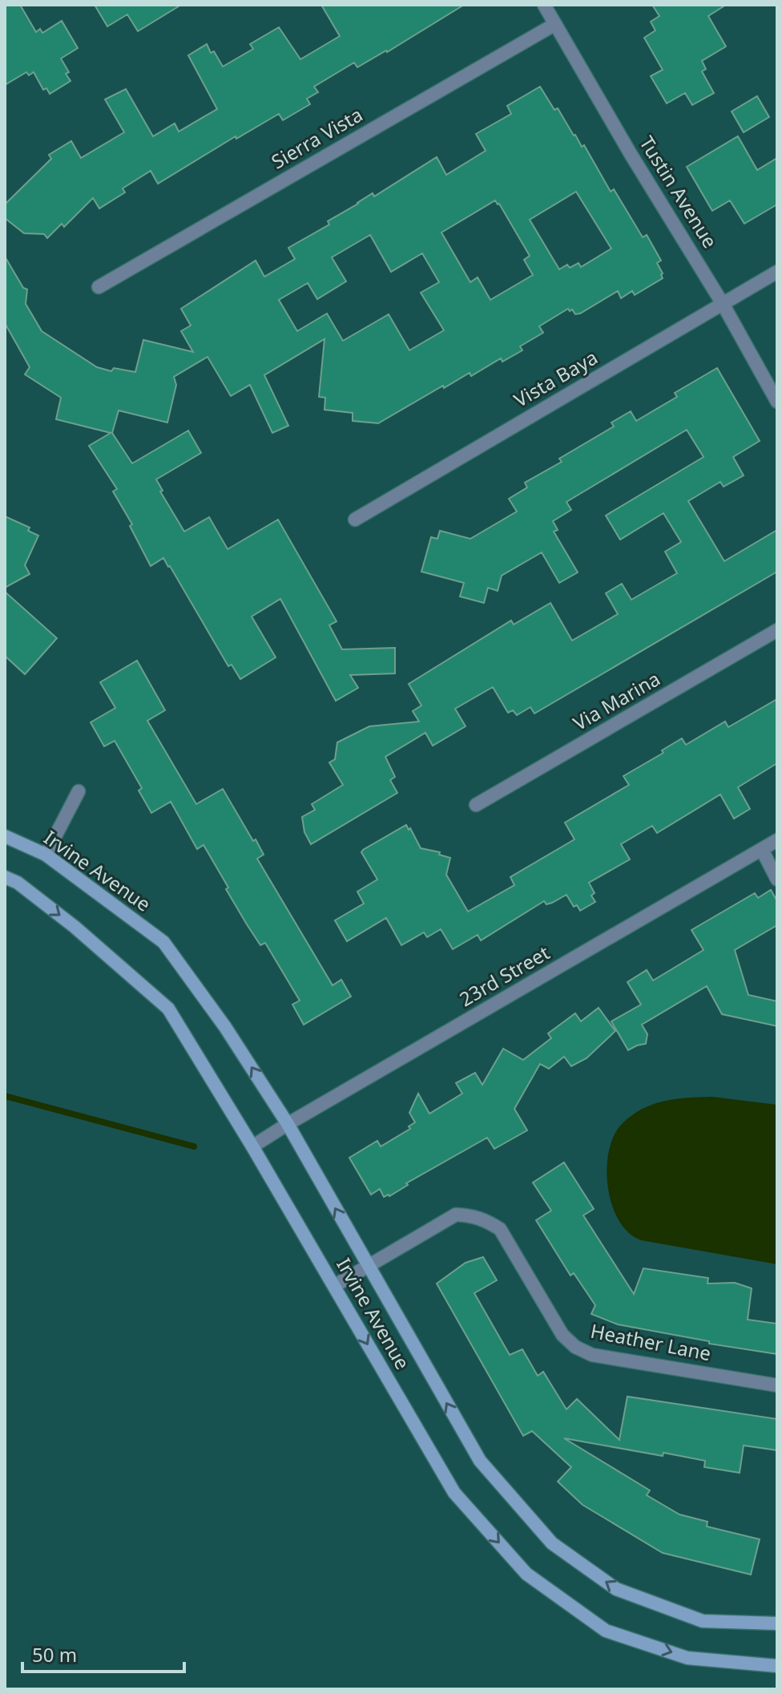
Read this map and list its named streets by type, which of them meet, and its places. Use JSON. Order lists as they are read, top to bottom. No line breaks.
{"streets":{"main road":["Irvine Avenue"],"street":["Sierra Vista","Tustin Avenue","Vista Baya","Via Marina","23rd Street","Heather Lane"]},"crossings":[["Sierra Vista","Tustin Avenue"],["Tustin Avenue","Vista Baya"],["Irvine Avenue","23rd Street"],["Irvine Avenue","Heather Lane"]],"scale_bar":"50 m"}
